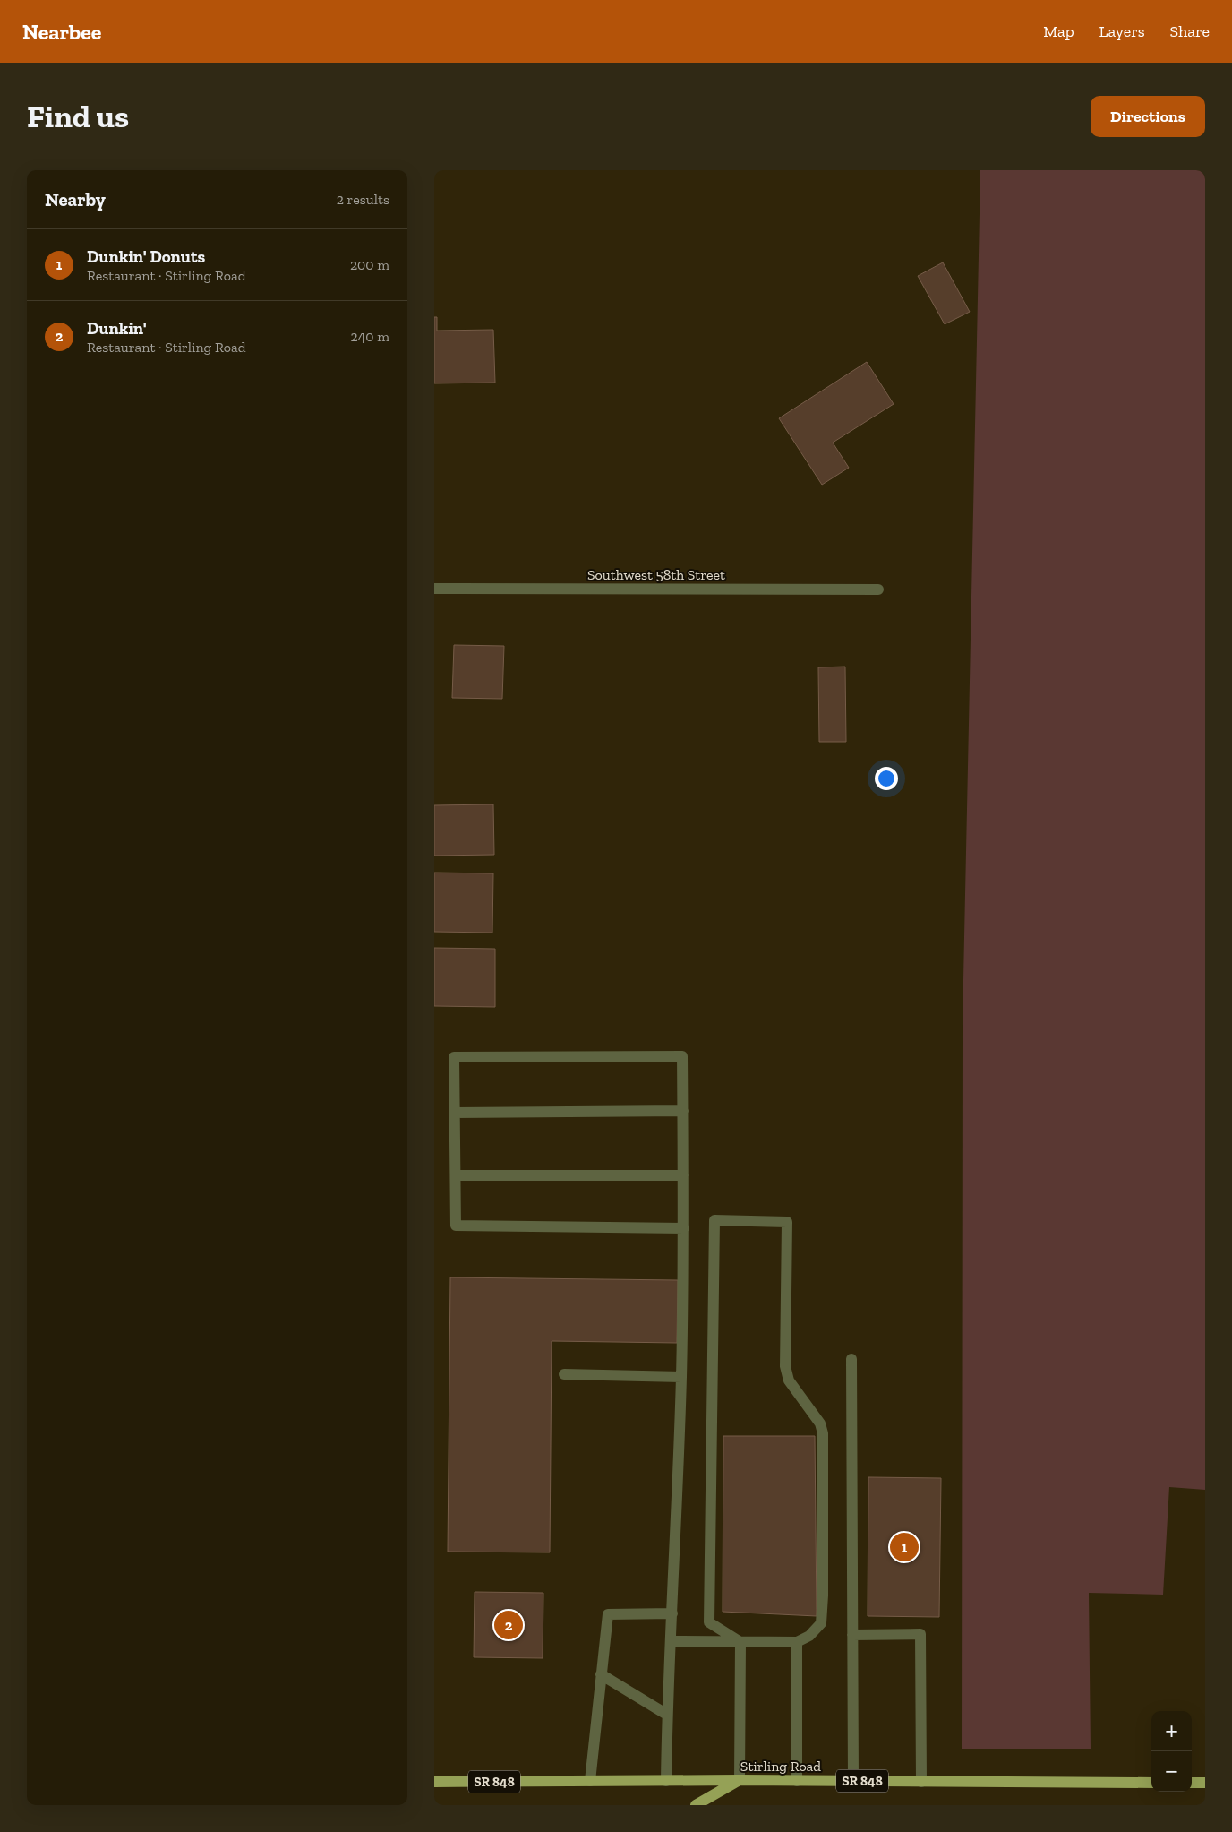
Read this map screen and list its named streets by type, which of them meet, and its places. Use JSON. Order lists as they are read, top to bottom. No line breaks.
{"streets":{"main road":["Stirling Road","SR 848"],"street":["Southwest 58th Street"]},"page":{"header":"Nearbee","nav":["Map","Layers","Share"],"buttons":"Directions","title":"Find us","heading":["Nearby","2 results"],"list":[{"mark":"1","name":"Dunkin' Donuts","note":"Restaurant · Stirling Road","value":"200 m"},{"mark":"2","name":"Dunkin'","note":"Restaurant · Stirling Road","value":"240 m"}],"pins":["1","2"],"map_buttons":["+","−"]}}
